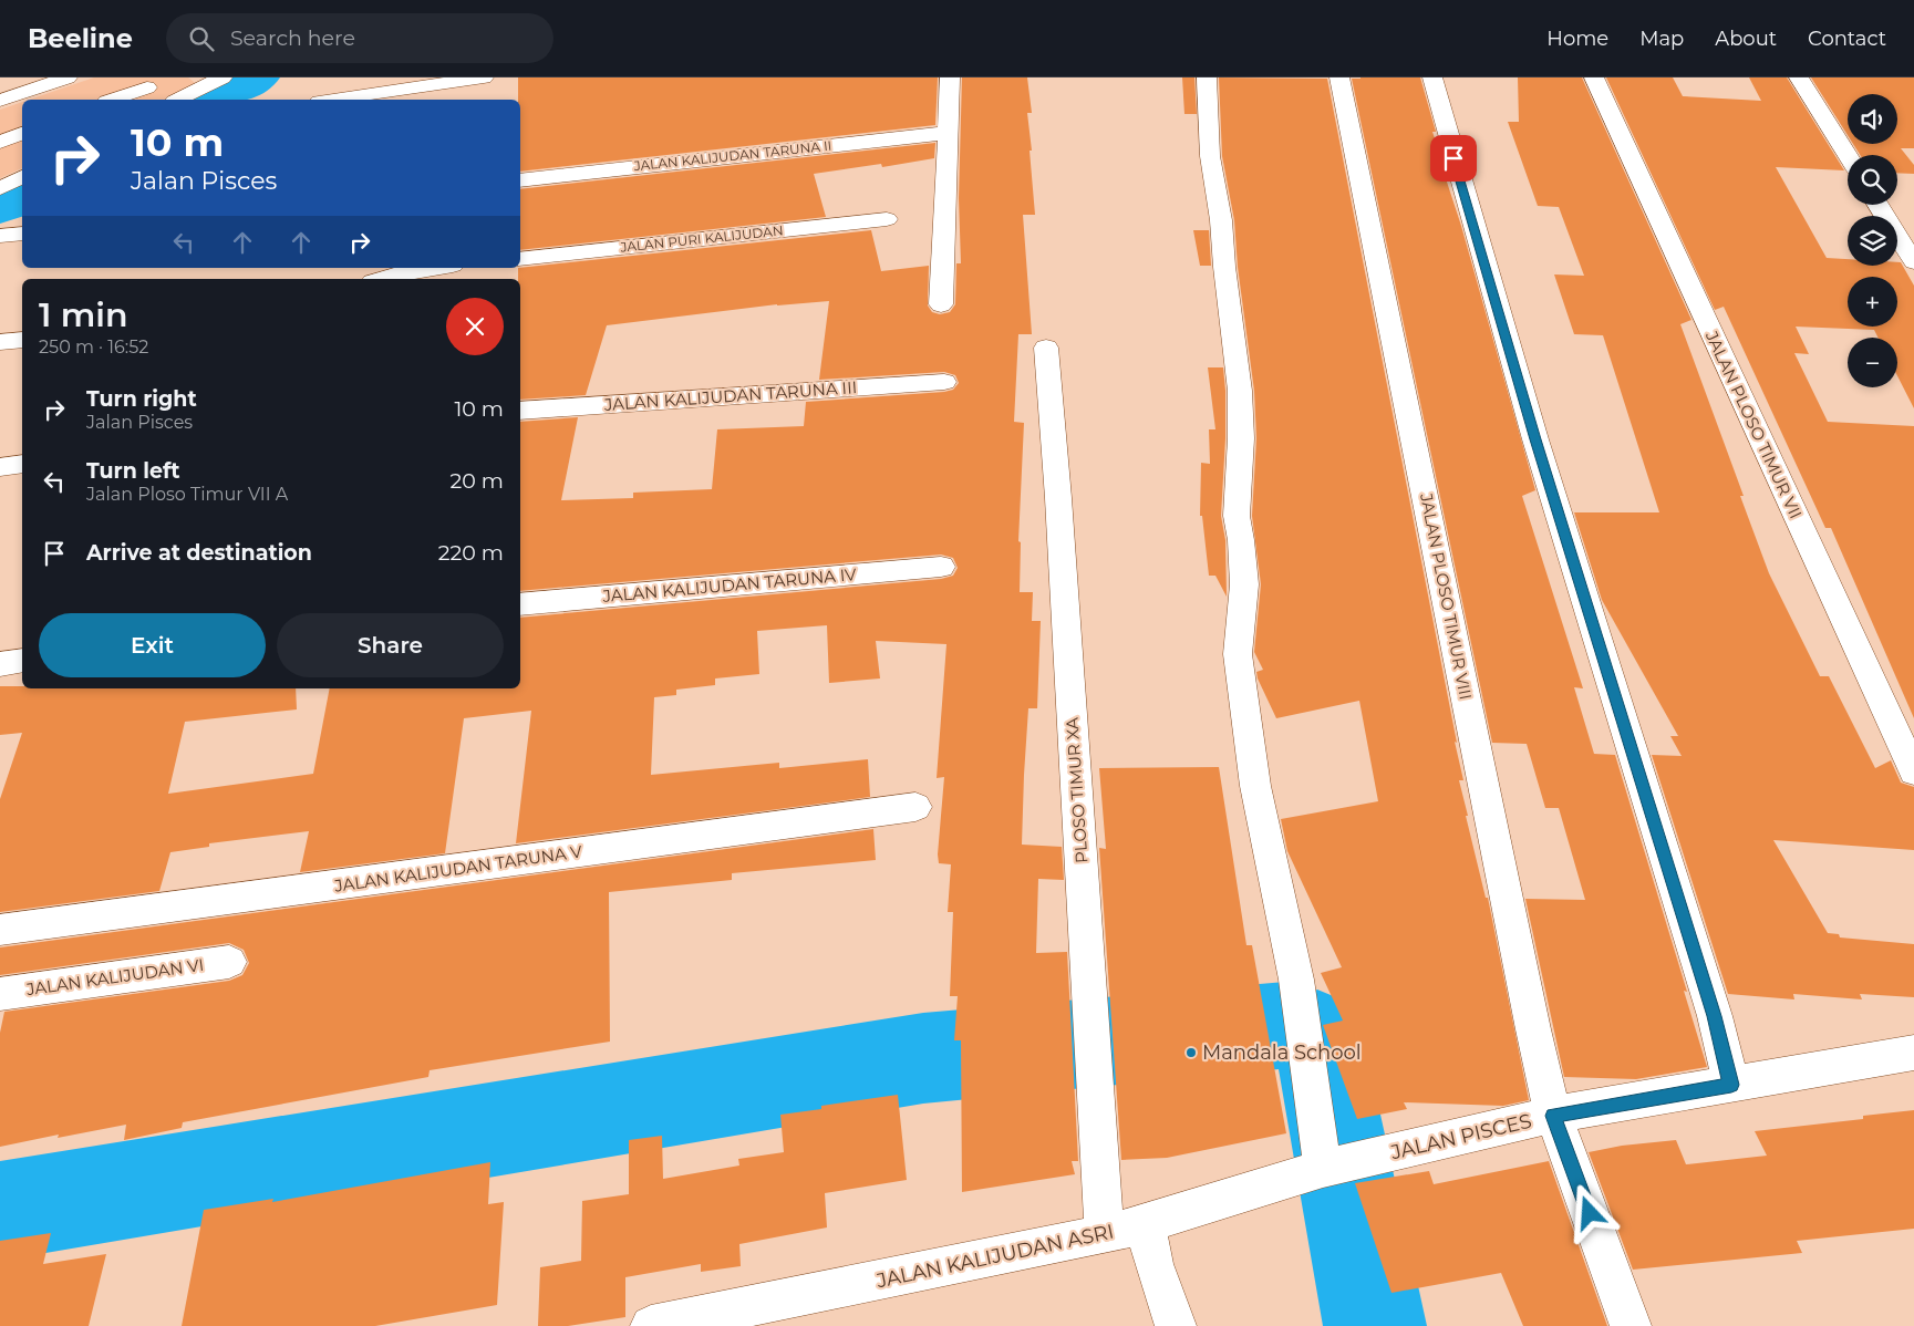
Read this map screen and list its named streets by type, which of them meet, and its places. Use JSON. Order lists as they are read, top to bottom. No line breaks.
{"streets":{"street":["JALAN KALIJUDAN TARUNA II","JALAN PURI KALIJUDAN","JALAN KALIJUDAN TARUNA III","JALAN PLOSO TIMUR VII","JALAN KALIJUDAN TARUNA IV","JALAN PLOSO TIMUR VIII","PLOSO TIMUR XA","JALAN KALIJUDAN TARUNA V","JALAN KALIJUDAN VI","JALAN PISCES","JALAN KALIJUDAN ASRI"]},"crossings":[["JALAN PLOSO TIMUR VIII","JALAN PISCES"],["PLOSO TIMUR XA","JALAN KALIJUDAN ASRI"],["JALAN PISCES","JALAN KALIJUDAN ASRI"]],"places":["Mandala School"],"page":{"header":"Beeline","search":"Search here","nav":["Home","Map","About","Contact"],"map_buttons":["+","−"],"turn":["10 m","Jalan Pisces"],"heading":["1 min","250 m · 16:52"],"list":[{"name":"Turn right","note":"Jalan Pisces","value":"10 m"},{"name":"Turn left","note":"Jalan Ploso Timur VII A","value":"20 m"},{"name":"Arrive at destination","value":"220 m"}],"buttons":["Exit","Share"]}}
